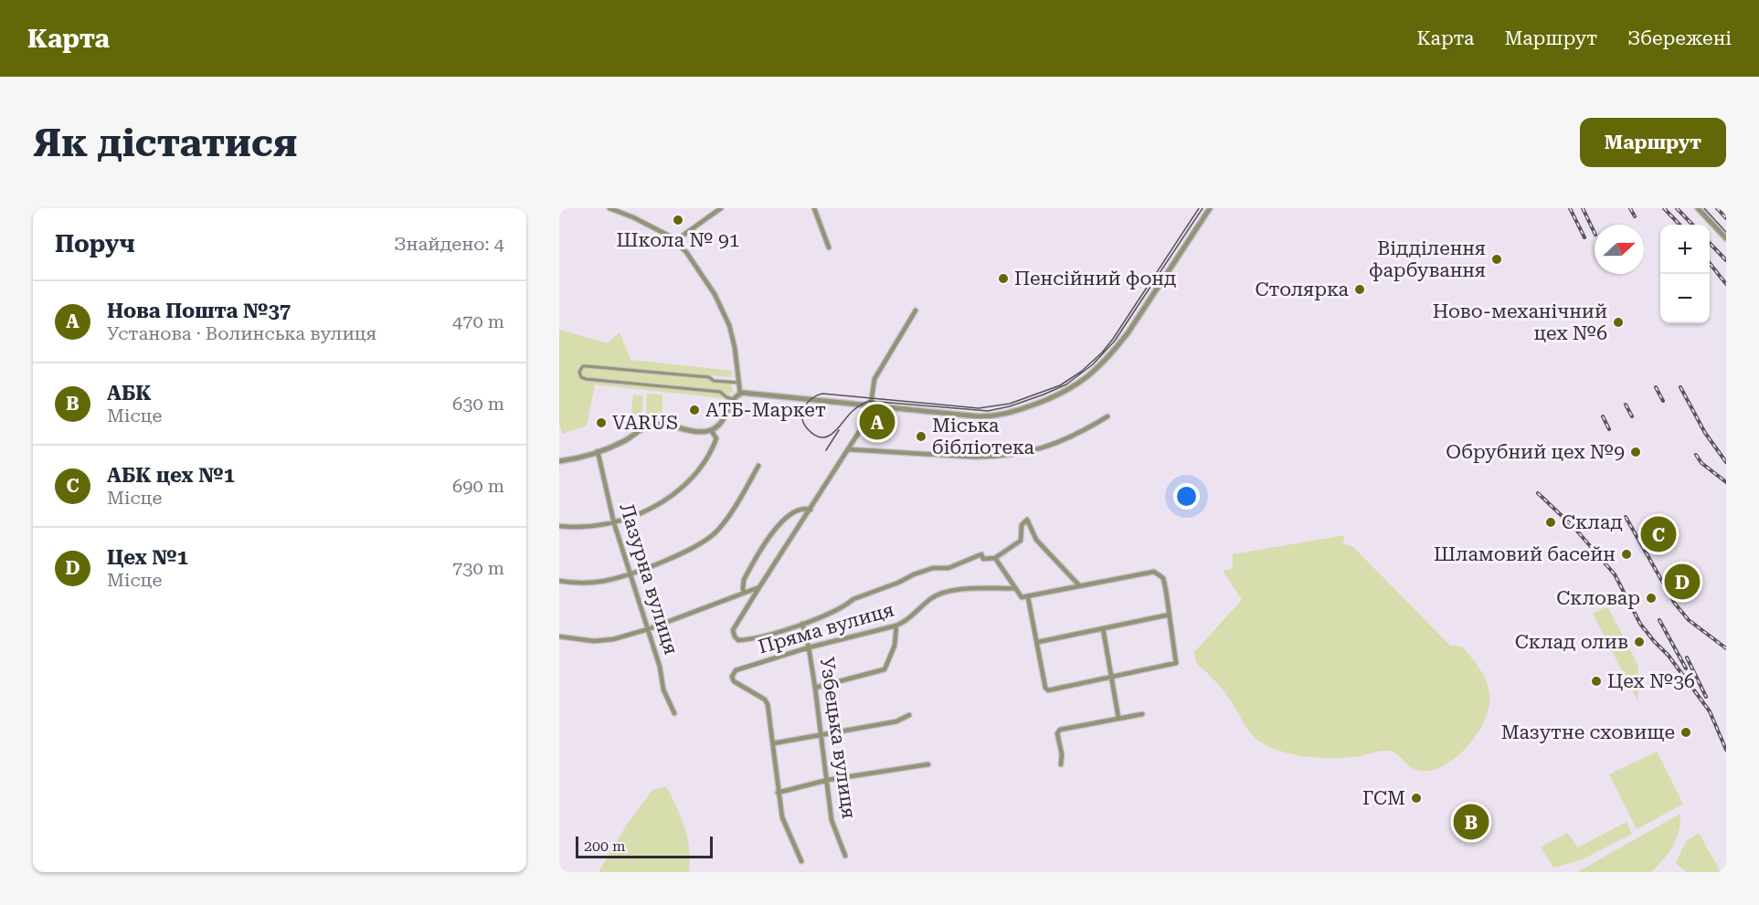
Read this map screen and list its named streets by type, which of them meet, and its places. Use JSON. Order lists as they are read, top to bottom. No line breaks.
{"streets":{"street":["Лазурна вулиця","Пряма вулиця","Узбецька вулиця"]},"crossings":[["Пряма вулиця","Узбецька вулиця"]],"places":["Школа № 91","Відділення фарбування","Пенсійний фонд","Столярка","Ново-механічний цех №6","АТБ-Маркет","VARUS","Міська бібліотека","Обрубний цех №9","Склад","Шламовий басейн","Скловар","Склад олив","Цех №36","Мазутне сховище","ГСМ"],"scale_bar":"200 m","north":"right","page":{"header":"Карта","nav":["Карта","Маршрут","Збережені"],"buttons":"Маршрут","title":"Як дістатися","heading":["Поруч","Знайдено: 4"],"map_buttons":["+","−"],"list":[{"mark":"A","name":"Нова Пошта №37","note":"Установа · Волинська вулиця","value":"470 m"},{"mark":"B","name":"АБК","note":"Місце","value":"630 m"},{"mark":"C","name":"АБК цех №1","note":"Місце","value":"690 m"},{"mark":"D","name":"Цех №1","note":"Місце","value":"730 m"}],"pins":["A","C","D","B"],"scale":"200 m"}}
